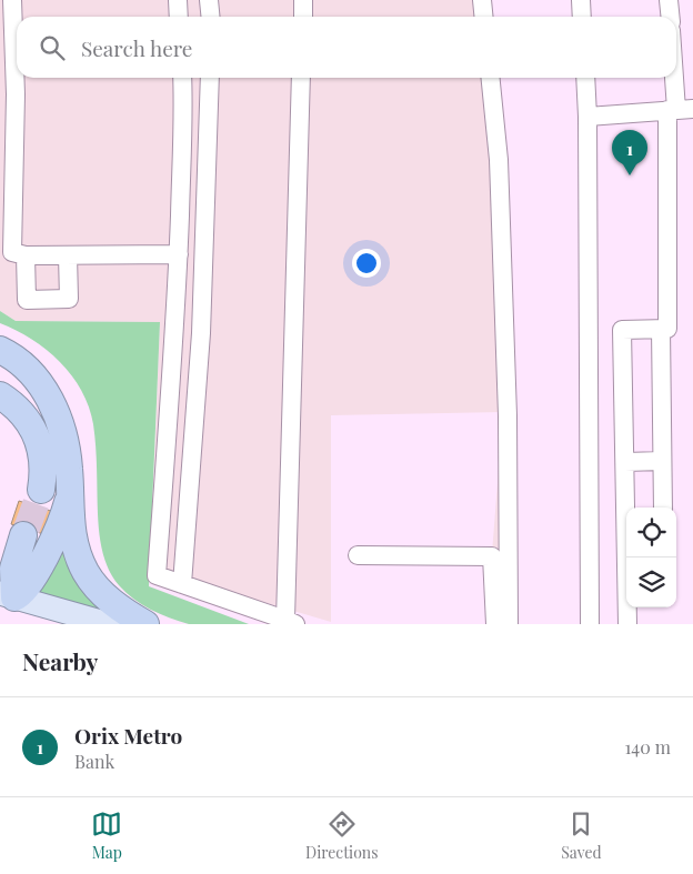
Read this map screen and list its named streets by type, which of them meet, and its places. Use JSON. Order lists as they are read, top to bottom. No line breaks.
{"page":{"search":"Search here","pins":"1","heading":"Nearby","list":[{"mark":"1","name":"Orix Metro","note":"Bank","value":"140 m"}],"nav":["Map","Directions","Saved"]}}
